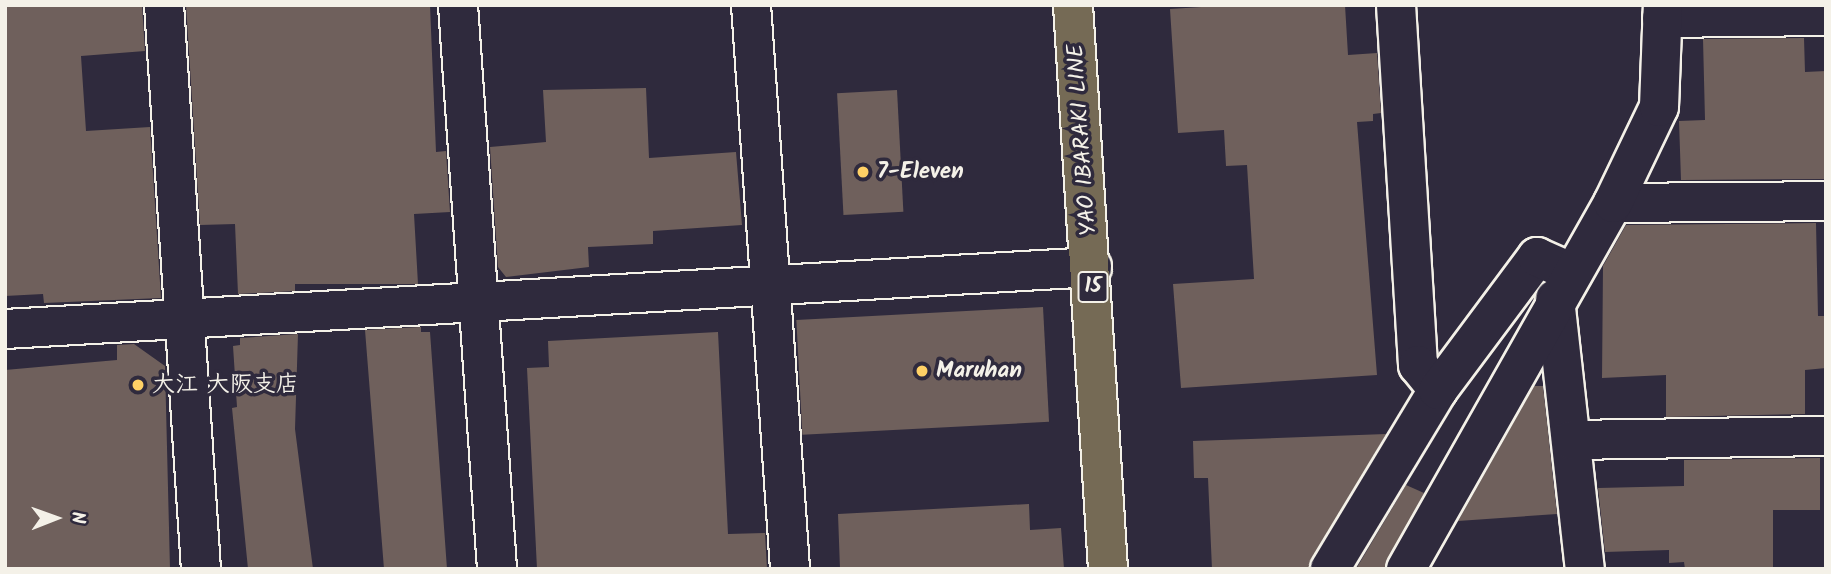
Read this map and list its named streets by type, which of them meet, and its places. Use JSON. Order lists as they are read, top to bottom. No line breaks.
{"streets":{"main road":["YAO IBARAKI LINE","15"]},"places":["7-Eleven","Maruhan","大江 大阪支店"],"north":"right"}
